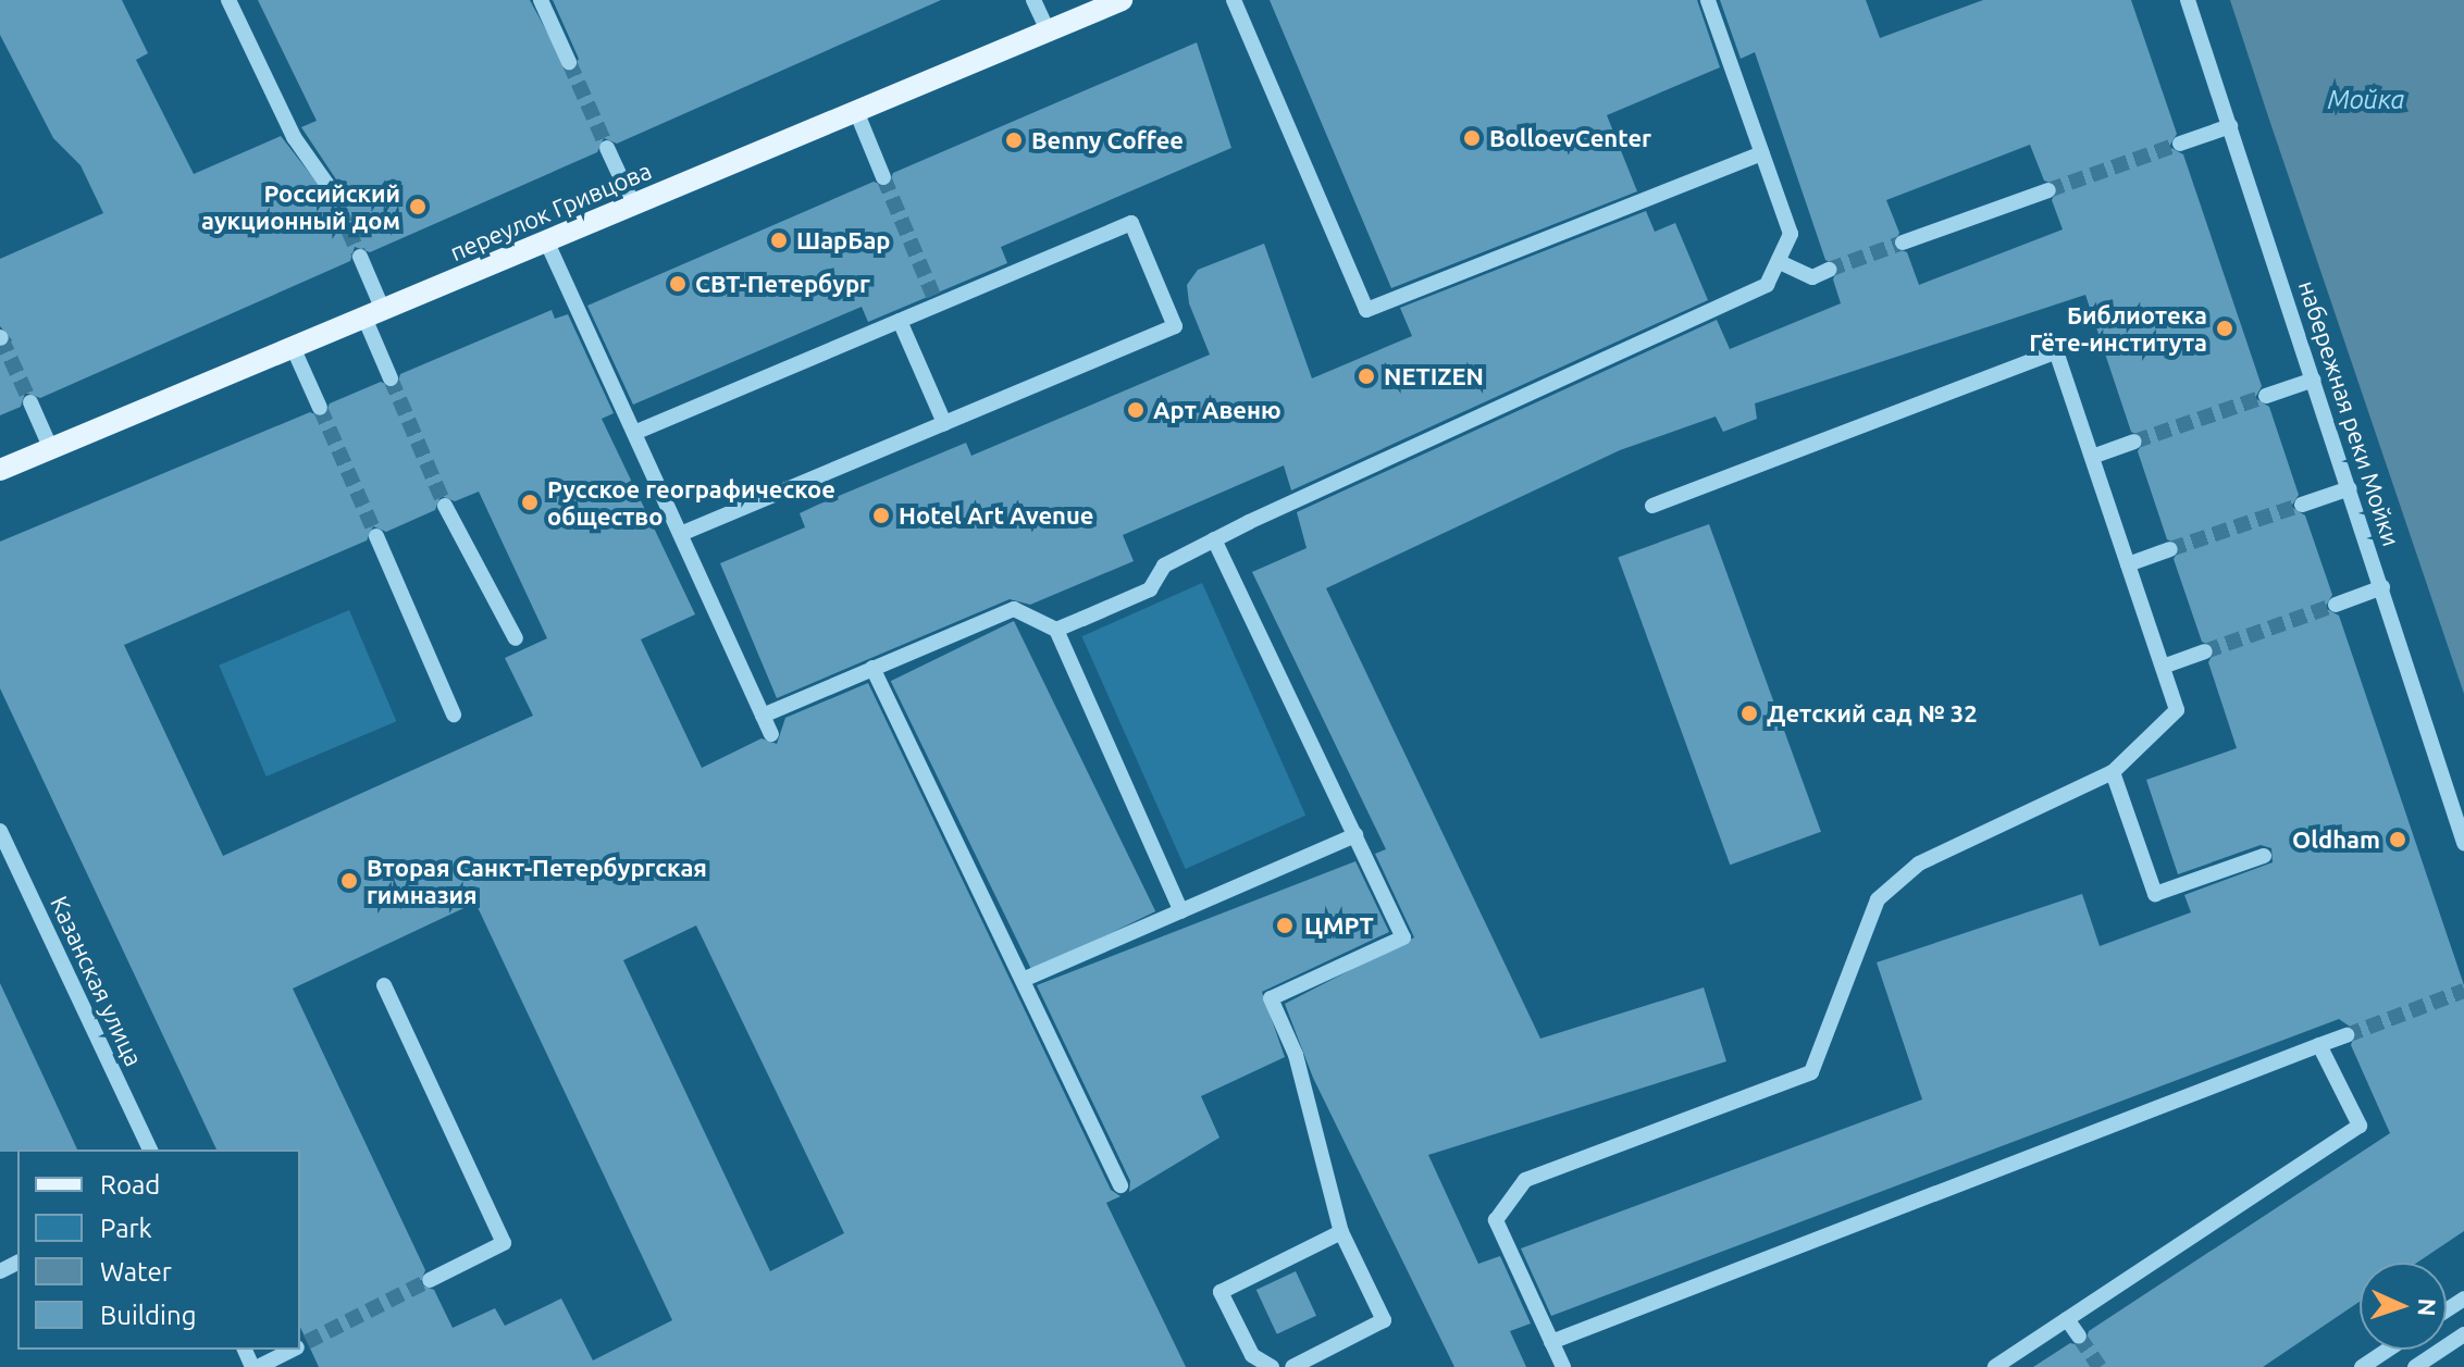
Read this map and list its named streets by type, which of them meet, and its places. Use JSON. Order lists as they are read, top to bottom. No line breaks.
{"streets":{"main road":["переулок Гривцова"],"street":["набережная реки Мойки","Казанская улица"]},"water":["Мойка"],"places":["BolloevCenter","Benny Coffee","Российский аукционный дом","ШарБар","СВТ-Петербург","Библиотека Гёте-института","NETIZEN","Арт Авеню","Русское географическое общество","Hotel Art Avenue","Детский сад № 32","Oldham","Вторая Санкт-Петербургская гимназия","ЦМРТ"],"legend":["Road","Park","Water","Building"],"north":"right"}
